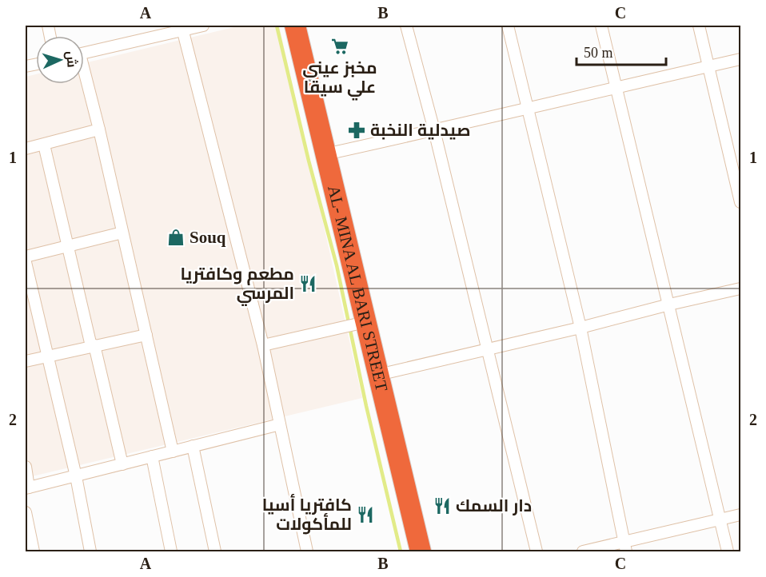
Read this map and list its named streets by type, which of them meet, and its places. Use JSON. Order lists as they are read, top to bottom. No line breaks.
{"streets":{"highway":["AL- MINA AL BARI STREET"]},"places":{"supermarket":["مخبز عيني علي سيقا"],"pharmacy":["صيدلية النخبة"],"shop":["Souq"],"restaurant":["مطعم وكافتريا المرسي","دار السمك","كافتريا أسيا للمأكولات"]},"scale_bar":"50 m","north":"right","grid":{"columns":["A","B","C"],"rows":["1","2"]}}
